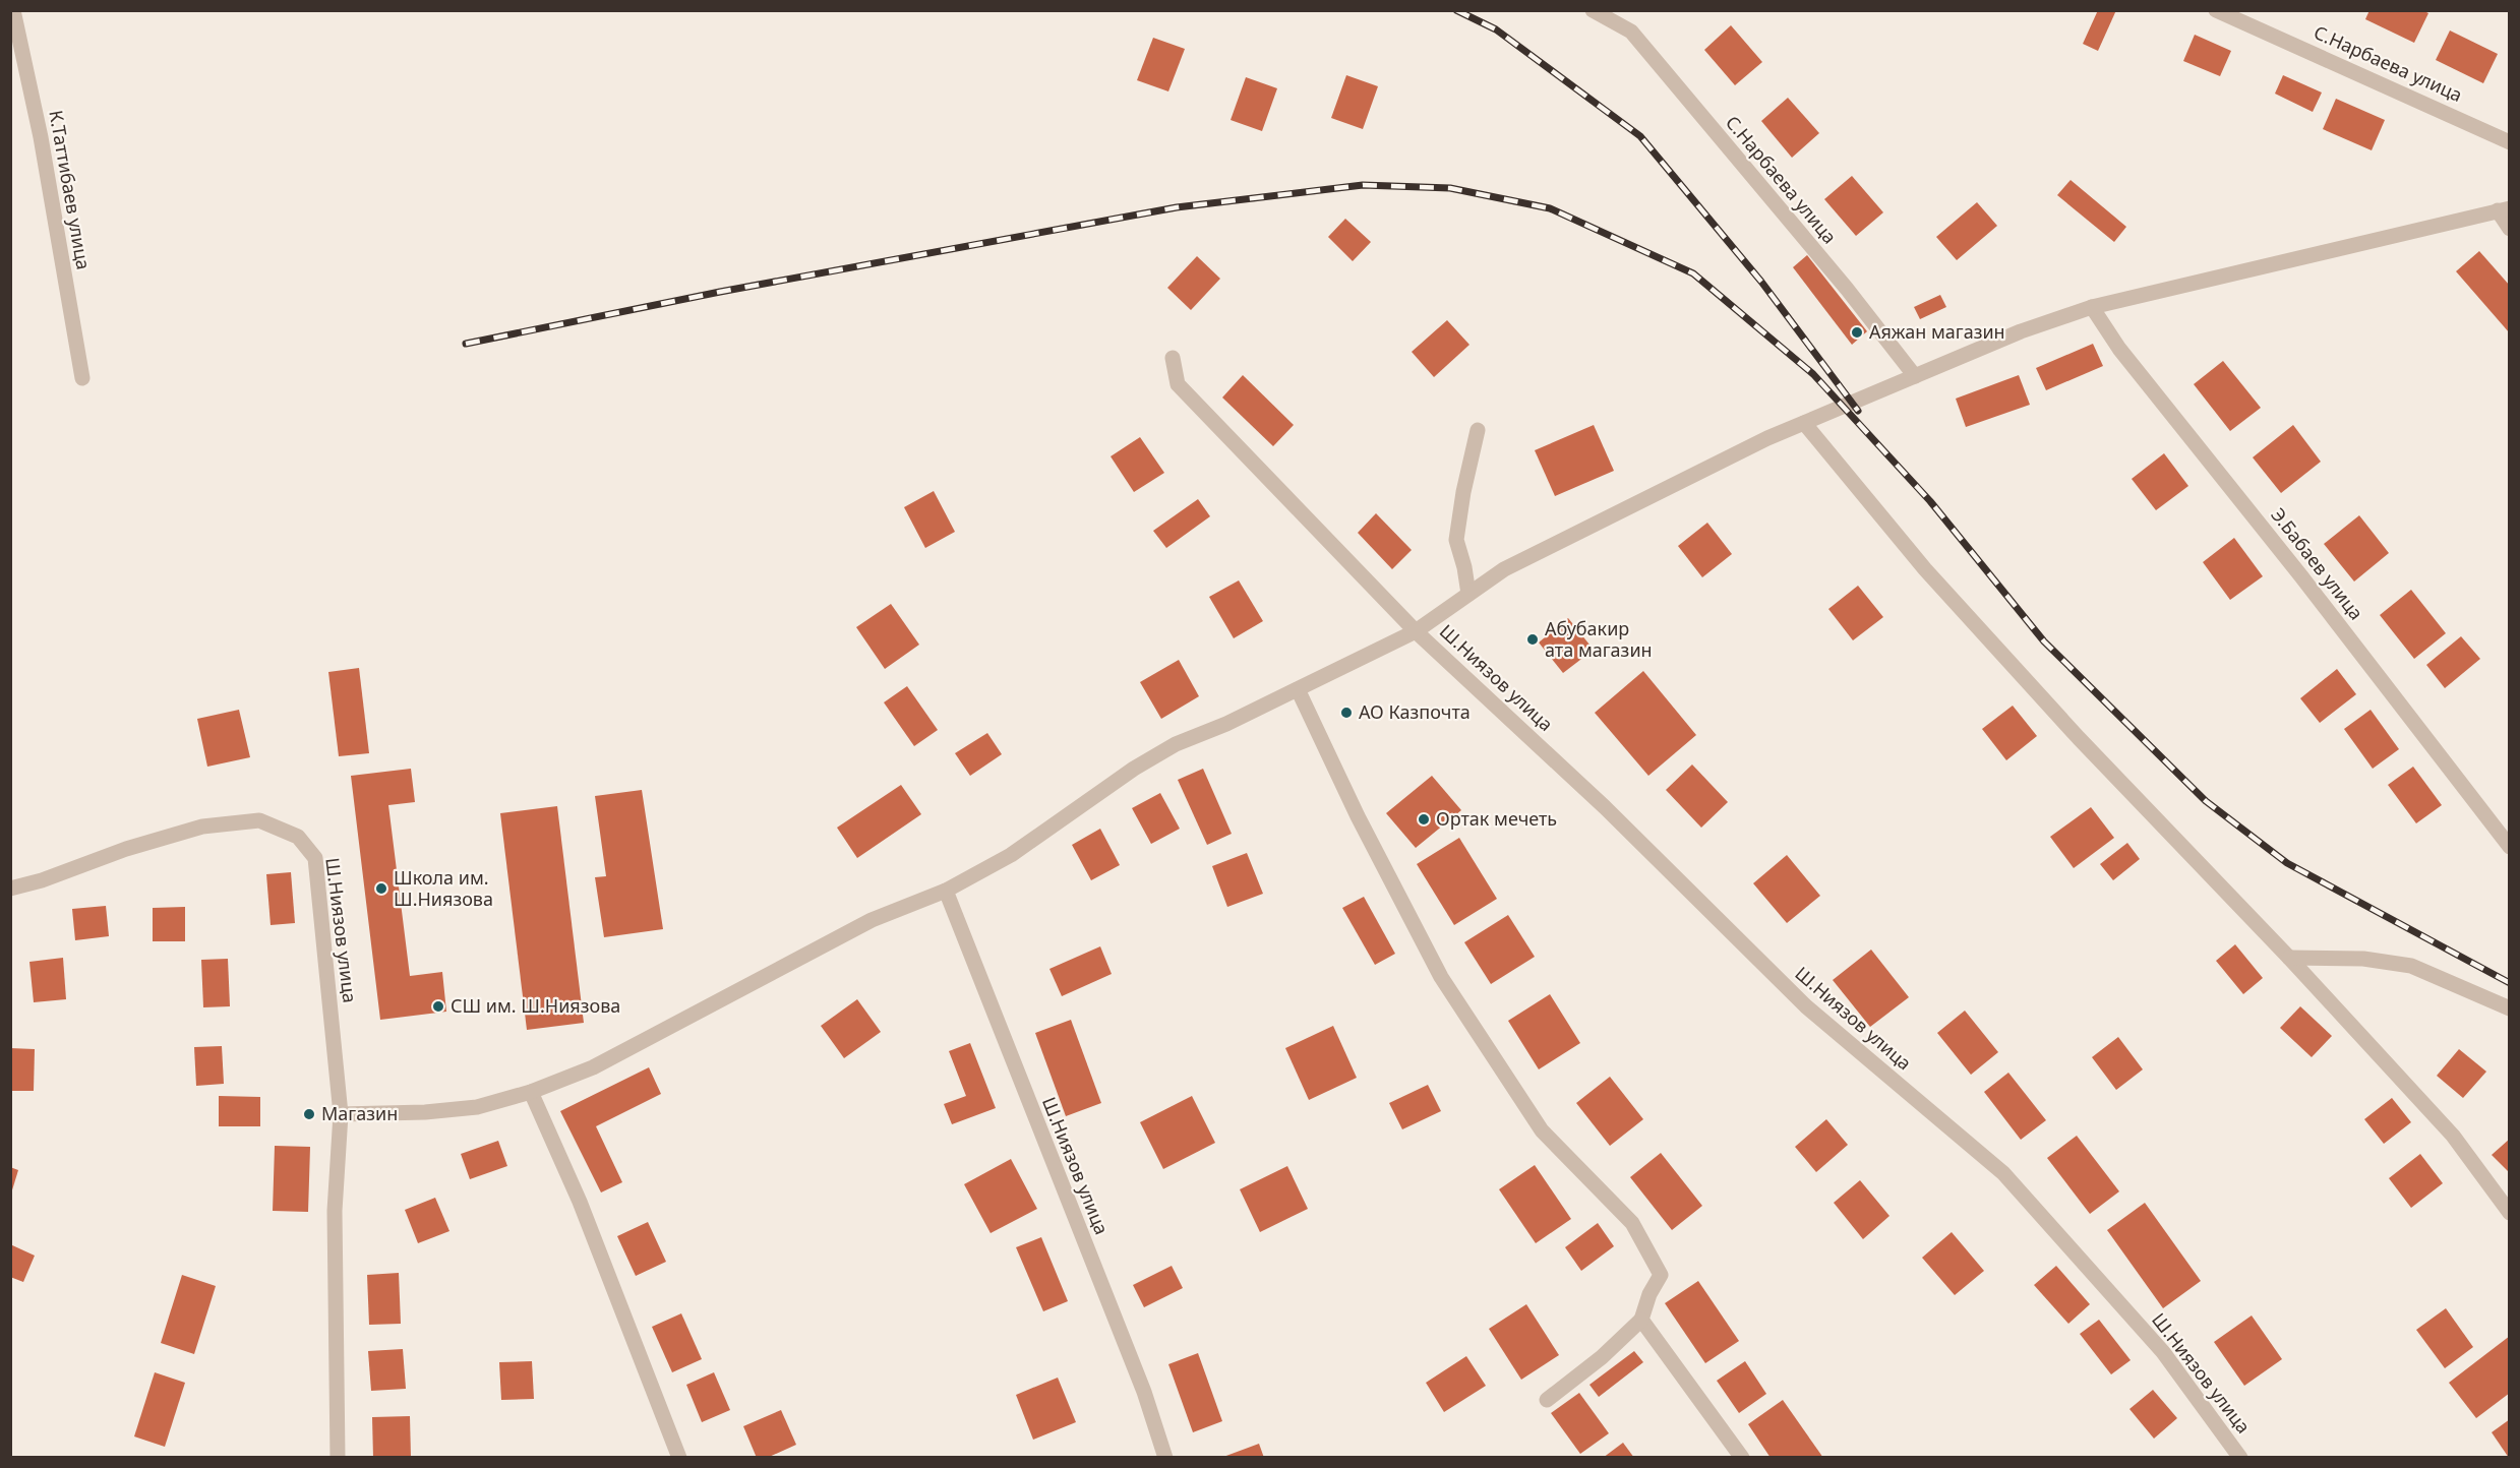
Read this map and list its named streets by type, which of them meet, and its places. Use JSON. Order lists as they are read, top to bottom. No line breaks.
{"streets":{"street":["С.Нарбаева улица","К.Таттибаев улица","Э.Бабаев улица","Ш.Ниязов улица"]},"crossings":[["С.Нарбаева улица","Ш.Ниязов улица"],["Э.Бабаев улица","Ш.Ниязов улица"]],"places":["Аяжан магазин","Абубакир ата магазин","АО Казпочта","Ортак мечеть","Школа им. Ш.Ниязова","СШ им. Ш.Ниязова","Магазин"]}
